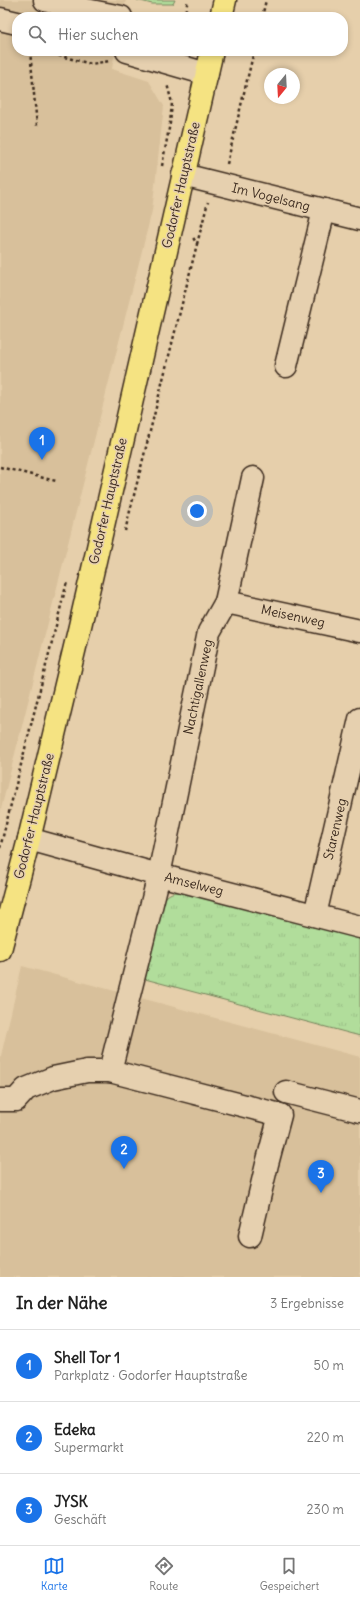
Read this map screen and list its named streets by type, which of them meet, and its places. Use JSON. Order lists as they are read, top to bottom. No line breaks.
{"streets":{"main road":["Godorfer Hauptstraße"],"street":["Im Vogelsang","Meisenweg","Nachtigallenweg","Starenweg","Amselweg"]},"crossings":[["Godorfer Hauptstraße","Im Vogelsang"],["Godorfer Hauptstraße","Amselweg"],["Meisenweg","Nachtigallenweg"],["Nachtigallenweg","Amselweg"],["Starenweg","Amselweg"]],"north":"bottom","page":{"search":"Hier suchen","pins":["1","2","3"],"heading":["In der Nähe","3 Ergebnisse"],"list":[{"mark":"1","name":"Shell Tor 1","note":"Parkplatz · Godorfer Hauptstraße","value":"50 m"},{"mark":"2","name":"Edeka","note":"Supermarkt","value":"220 m"},{"mark":"3","name":"JYSK","note":"Geschäft","value":"230 m"}],"nav":["Karte","Route","Gespeichert"]}}
